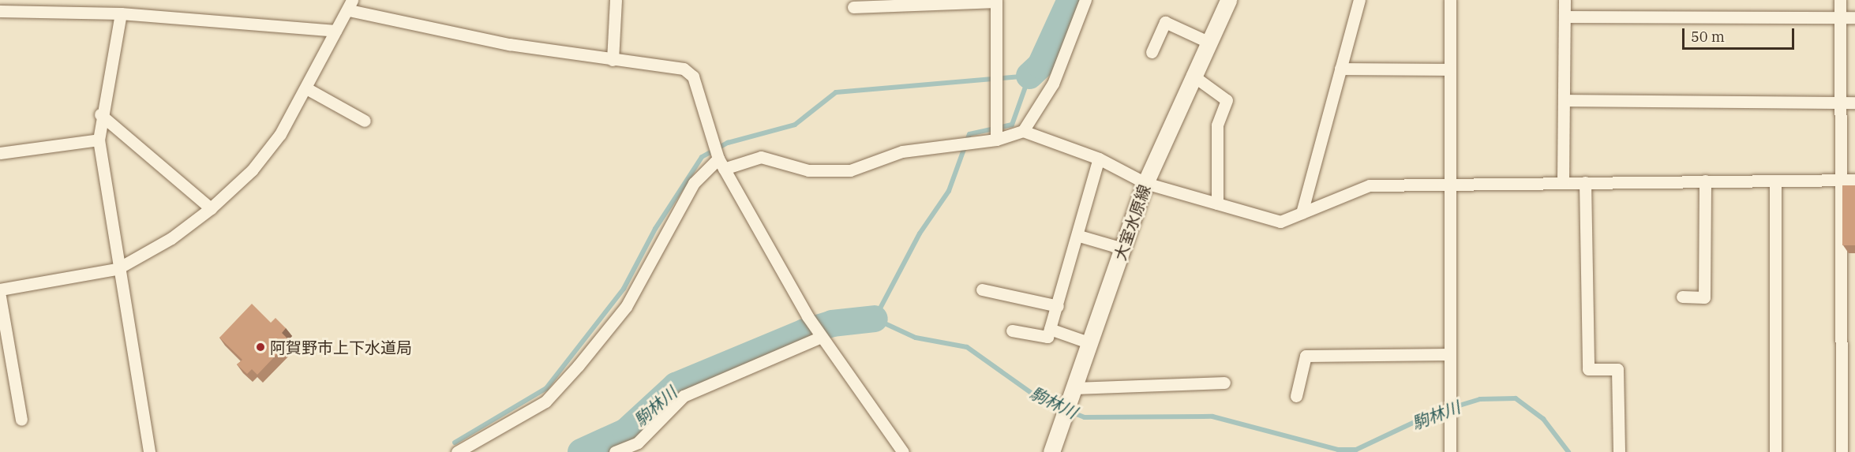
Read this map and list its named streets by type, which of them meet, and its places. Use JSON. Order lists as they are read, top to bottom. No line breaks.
{"streets":{"main road":["大室水原線"]},"water":["駒林川"],"places":["阿賀野市上下水道局"],"scale_bar":"50 m"}
